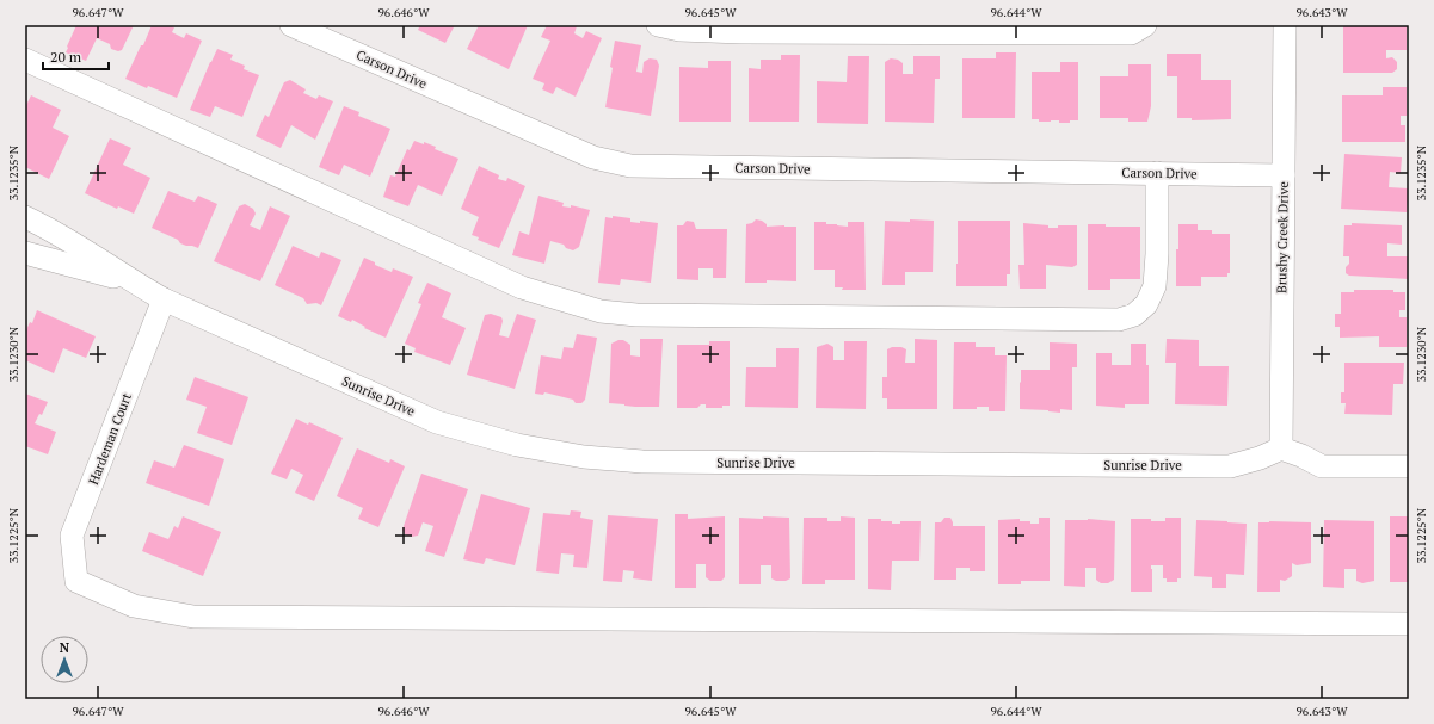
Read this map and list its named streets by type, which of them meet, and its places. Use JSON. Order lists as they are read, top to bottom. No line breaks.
{"streets":{"street":["Carson Drive","Brushy Creek Drive","Sunrise Drive","Hardeman Court"]},"crossings":[["Carson Drive","Brushy Creek Drive"],["Brushy Creek Drive","Sunrise Drive"],["Sunrise Drive","Hardeman Court"]],"scale_bar":"20 m","north":"top","coordinates":["96.647°W","96.646°W","96.645°W","96.644°W","96.643°W","33.1235°N","33.1230°N","33.1225°N"]}
